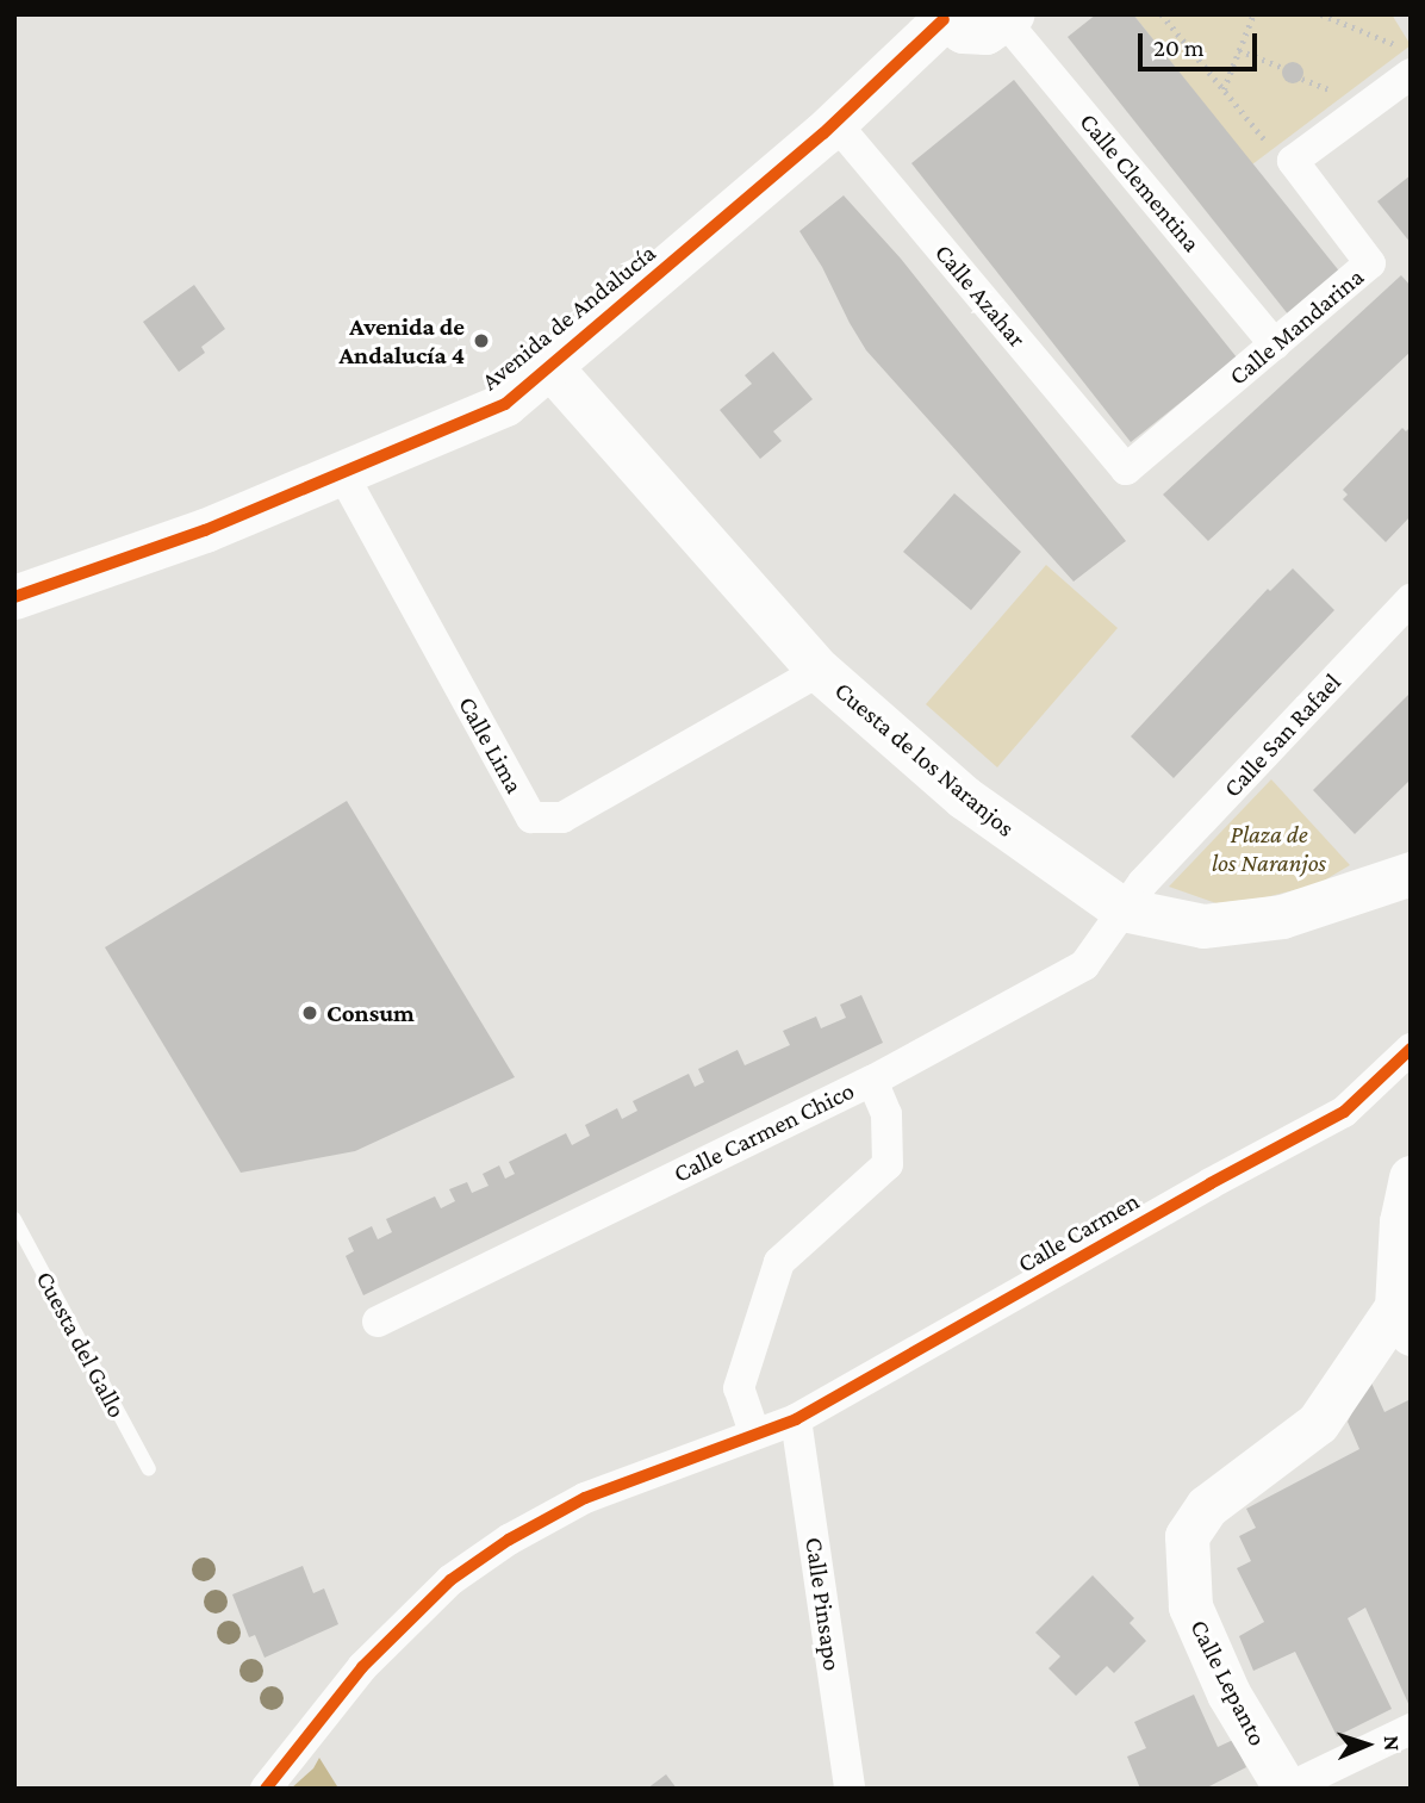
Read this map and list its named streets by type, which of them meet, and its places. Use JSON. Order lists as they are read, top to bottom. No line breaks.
{"streets":{"street":["Calle Clementina","Calle Azahar","Avenida de Andalucía","Calle Mandarina","Calle San Rafael","Calle Lima","Cuesta de los Naranjos","Calle Carmen Chico","Calle Carmen","Calle Pinsapo","Calle Lepanto"],"lane":["Cuesta del Gallo"]},"crossings":[["Calle Clementina","Calle Mandarina"],["Calle Azahar","Avenida de Andalucía"],["Calle Azahar","Calle Mandarina"],["Avenida de Andalucía","Calle Lima"],["Avenida de Andalucía","Cuesta de los Naranjos"],["Calle San Rafael","Cuesta de los Naranjos"],["Calle San Rafael","Calle Carmen Chico"],["Calle Lima","Cuesta de los Naranjos"],["Cuesta de los Naranjos","Calle Carmen Chico"],["Calle Carmen","Calle Pinsapo"]],"parks":["Plaza de los Naranjos"],"places":["Avenida de Andalucía 4","Consum"],"scale_bar":"20 m","north":"right"}
